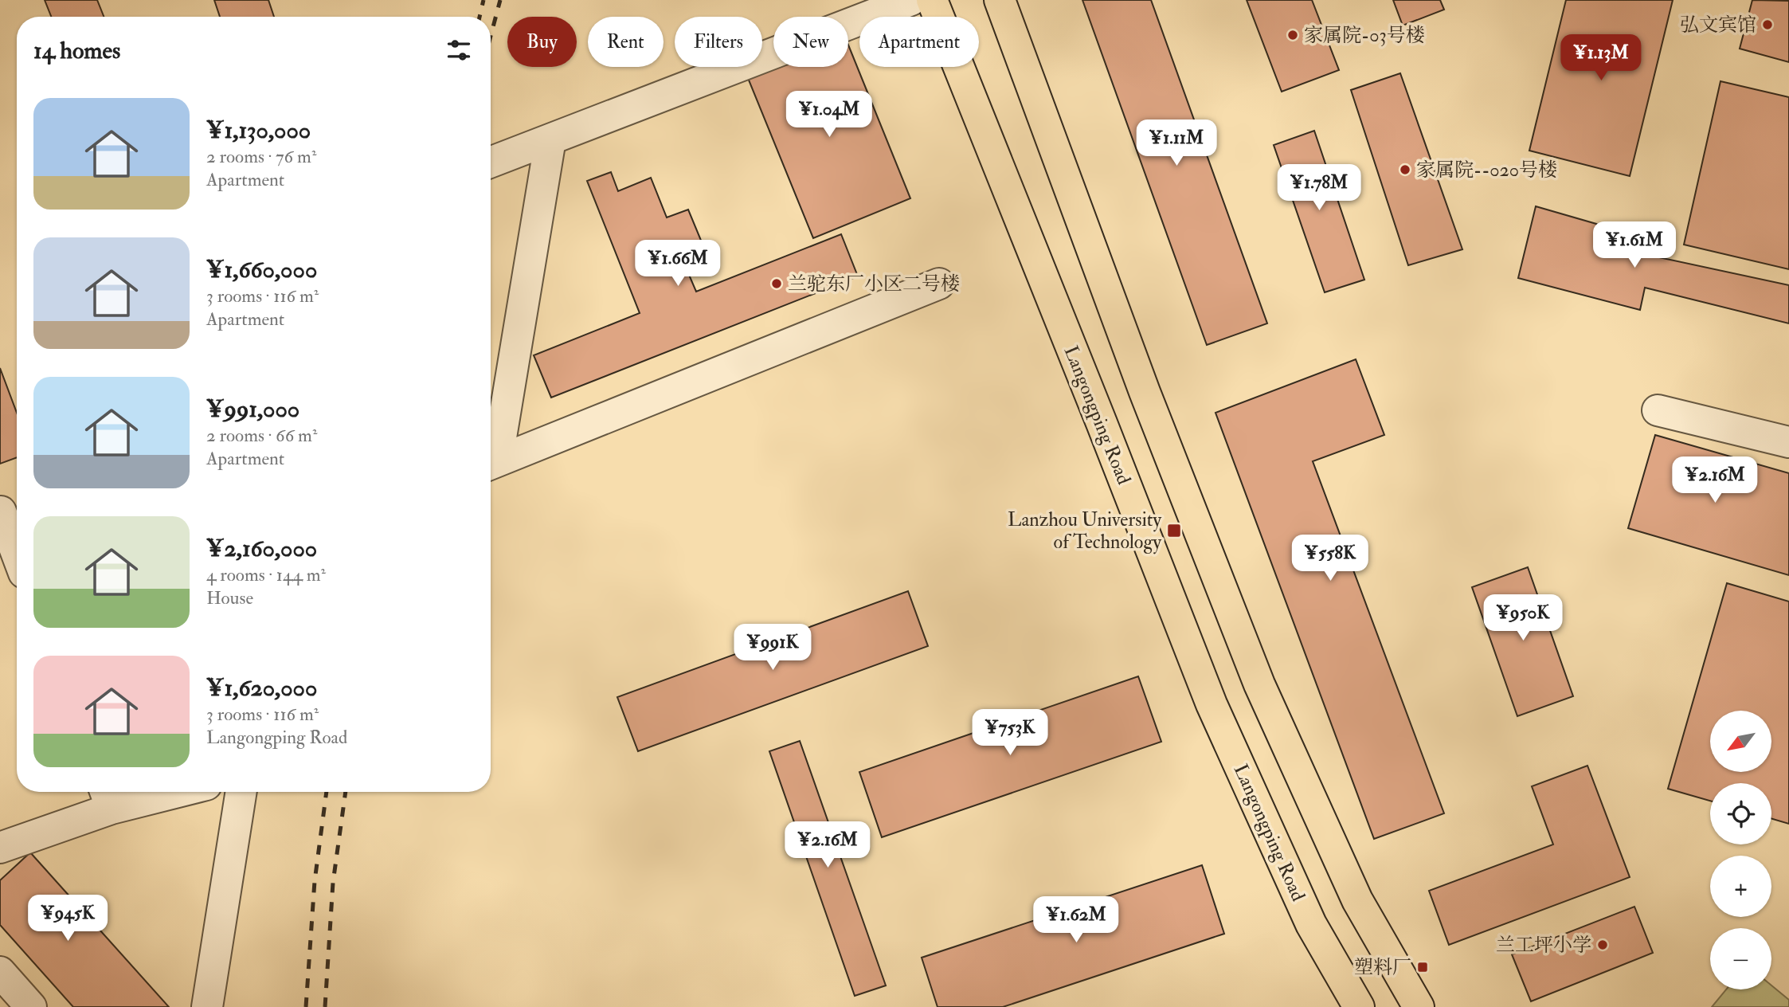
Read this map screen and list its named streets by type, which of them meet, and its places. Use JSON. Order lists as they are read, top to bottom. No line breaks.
{"streets":{"highway":["Langongping Road"]},"places":{"other":["弘文宾馆","家属院-03号楼","家属院--020号楼","兰驼东厂小区二号楼","兰工坪小学"],"transit":["Lanzhou University of Technology","塑料厂"]},"north":"bottom left","page":{"chip":["Buy","Rent","Filters","New","Apartment"],"heading":"14 homes","price":["¥1.13M","¥1.04M","¥1.11M","¥1.78M","¥1.61M","¥1.66M","¥2.16M","¥558K","¥950K","¥991K","¥753K","¥2.16M","¥945K","¥1.62M"],"list":[{"name":"¥1,130,000","note":"2 rooms · 76 m² · Apartment"},{"name":"¥1,660,000","note":"3 rooms · 116 m² · Apartment"},{"name":"¥991,000","note":"2 rooms · 66 m² · Apartment"},{"name":"¥2,160,000","note":"4 rooms · 144 m² · House"},{"name":"¥1,620,000","note":"3 rooms · 116 m² · Langongping Road"}],"map_buttons":["+","−"]}}
